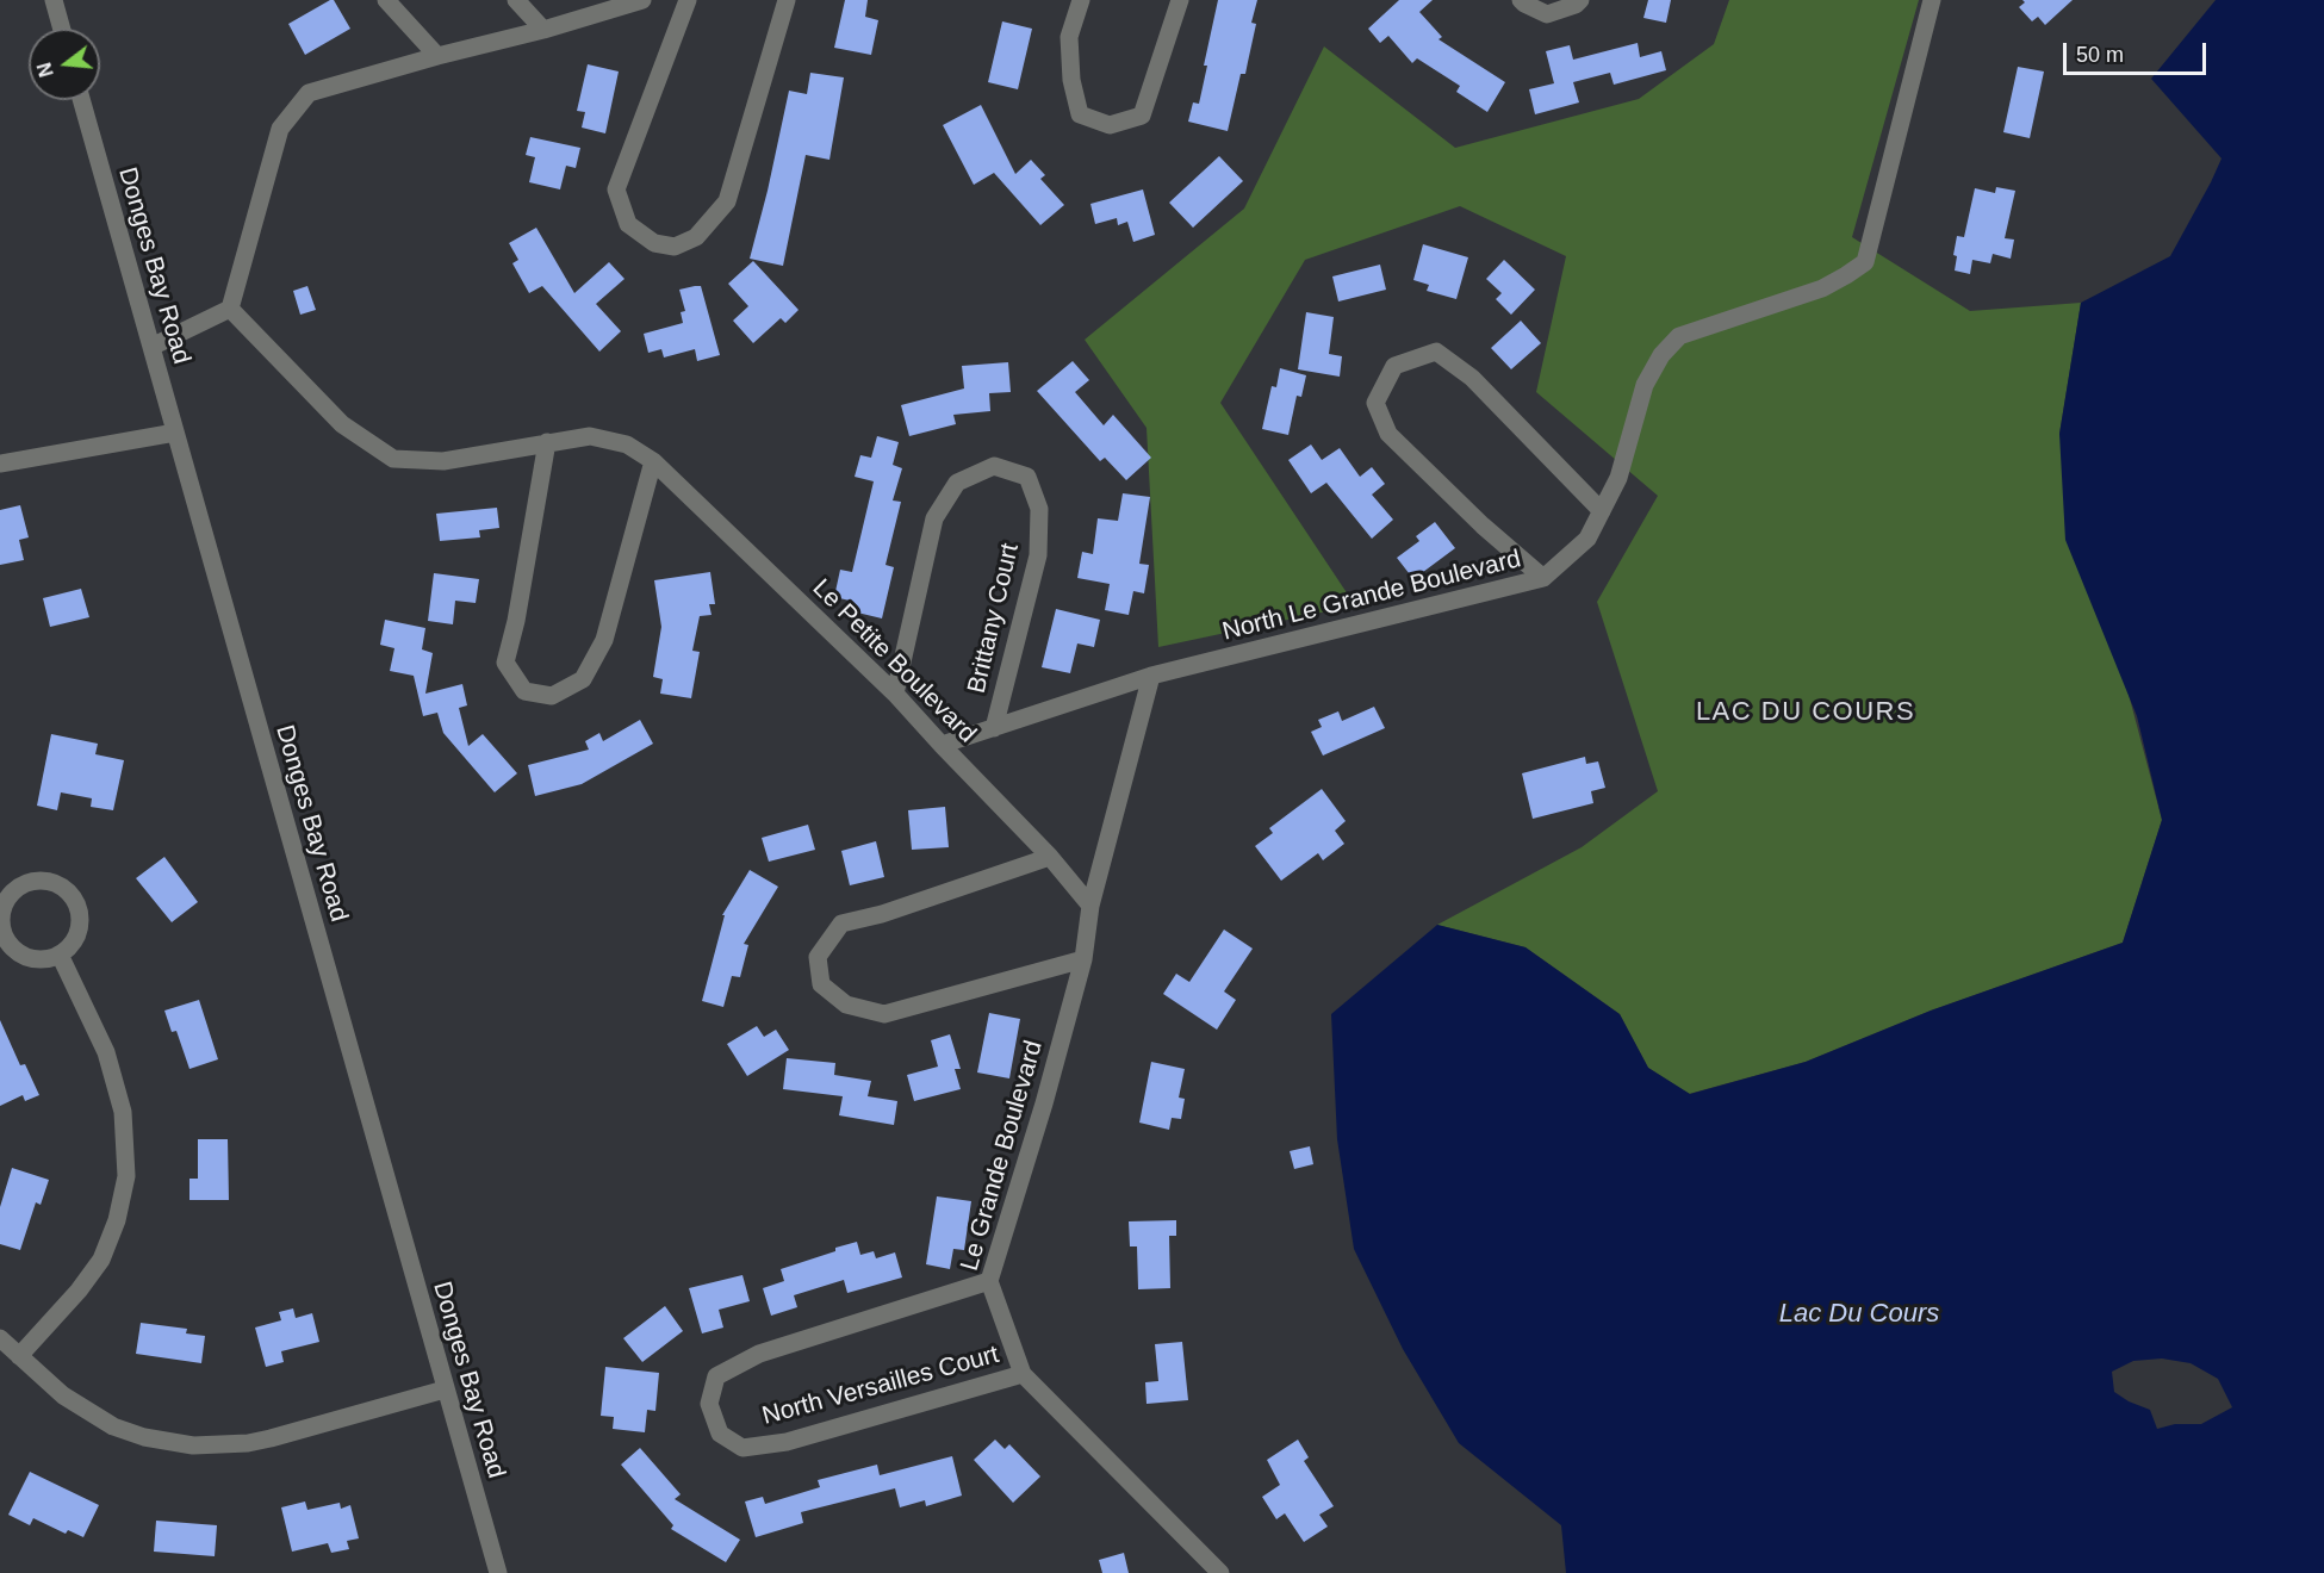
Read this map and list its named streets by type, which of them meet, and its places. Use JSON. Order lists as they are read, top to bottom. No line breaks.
{"streets":{"street":["Donges Bay Road","North Le Grande Boulevard","Brittany Court","Le Petite Boulevard","Le Grande Boulevard","North Versailles Court"]},"crossings":[["North Le Grande Boulevard","Brittany Court"],["North Le Grande Boulevard","Le Petite Boulevard"],["North Le Grande Boulevard","Le Grande Boulevard"],["Brittany Court","Le Petite Boulevard"],["Le Petite Boulevard","Le Grande Boulevard"],["Le Grande Boulevard","North Versailles Court"]],"districts":["LAC DU COURS"],"water":["Lac Du Cours"],"scale_bar":"50 m","north":"left"}
